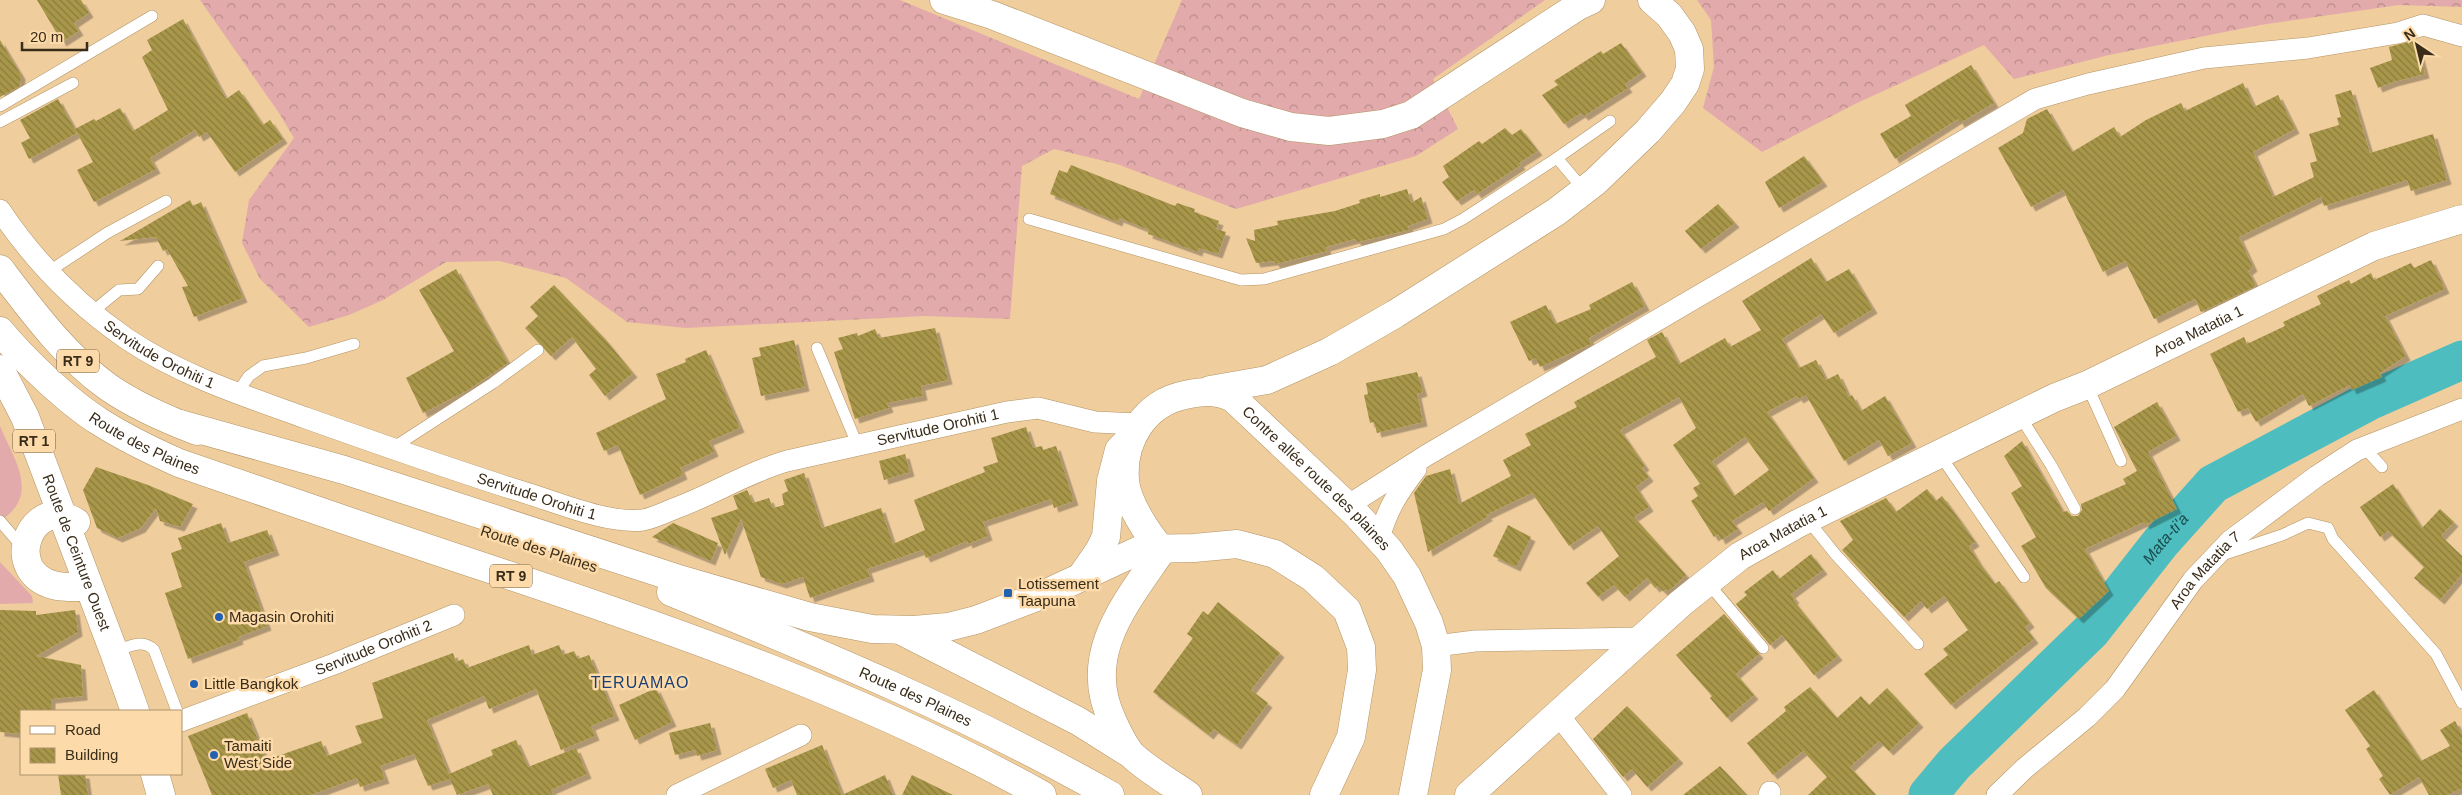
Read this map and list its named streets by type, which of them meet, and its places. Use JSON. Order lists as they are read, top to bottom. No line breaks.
{"streets":{"main road":["Aroa Matatia 1","RT 9","RT 1","Route des Plaines","Contre allée route des plaines","Route de Ceinture Ouest"],"street":["Servitude Orohiti 1","Aroa Matatia 7","Servitude Orohiti 2"]},"crossings":[["Servitude Orohiti 1","Contre allée route des plaines"],["RT 1","Route de Ceinture Ouest"]],"districts":["TERUAMAO"],"water":["Mata-ti'a"],"places":{"transit":["Lotissement Taapuna"],"other":["Magasin Orohiti","Little Bangkok","Tamaiti West Side"]},"legend":["Road","Building"],"scale_bar":"20 m","north":"top left"}
